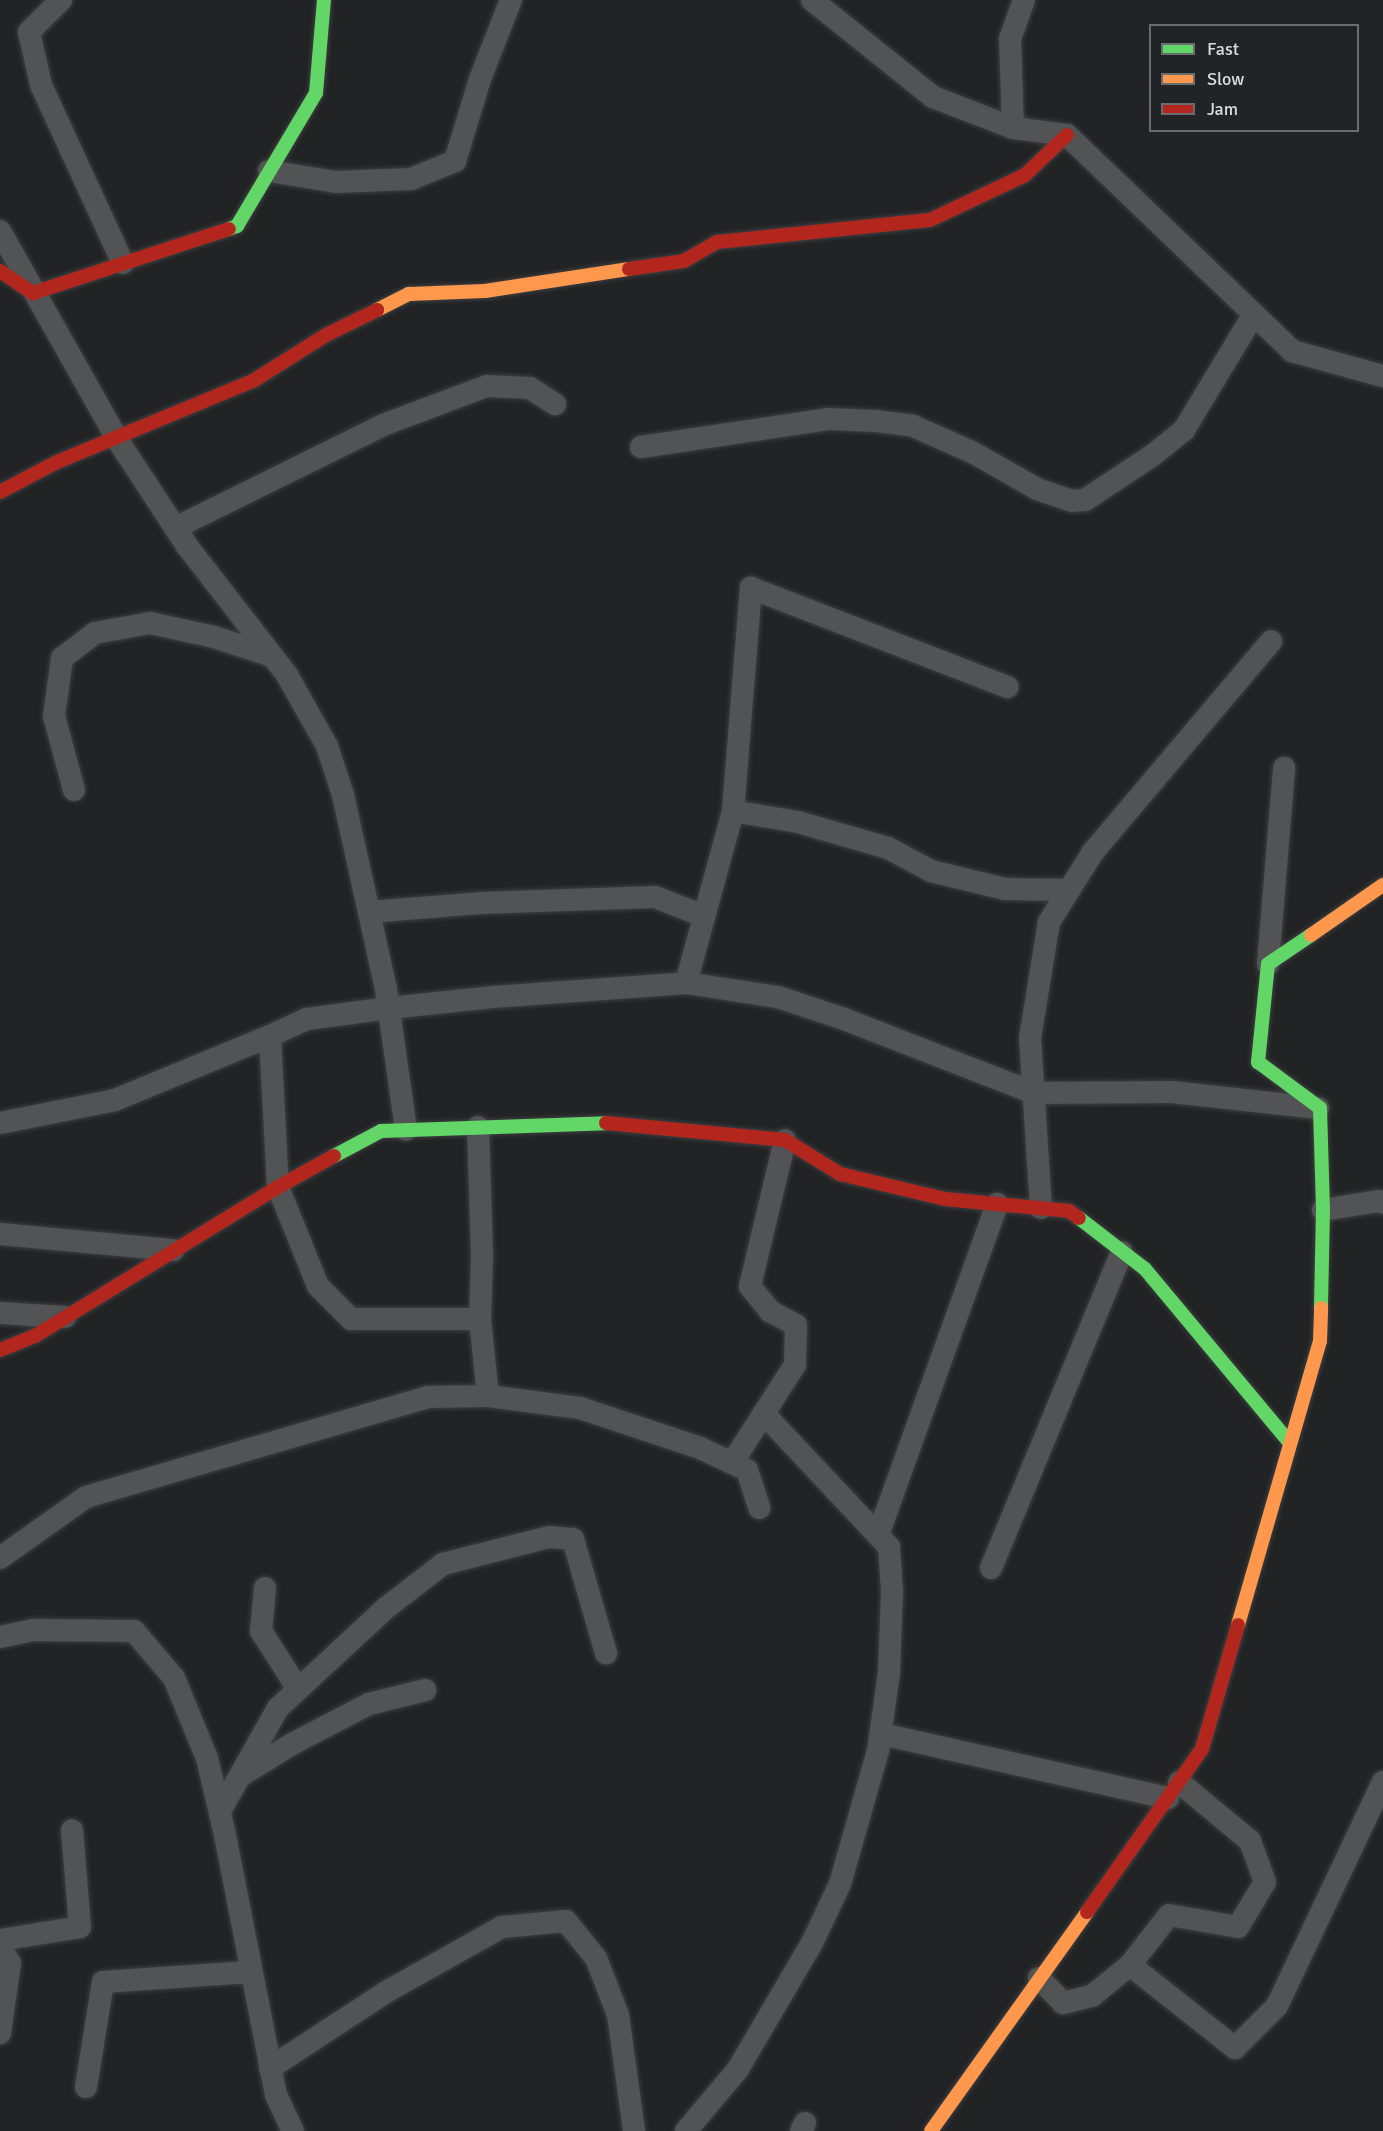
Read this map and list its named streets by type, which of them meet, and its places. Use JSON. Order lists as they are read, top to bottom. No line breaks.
{"legend":["Fast","Slow","Jam"]}
